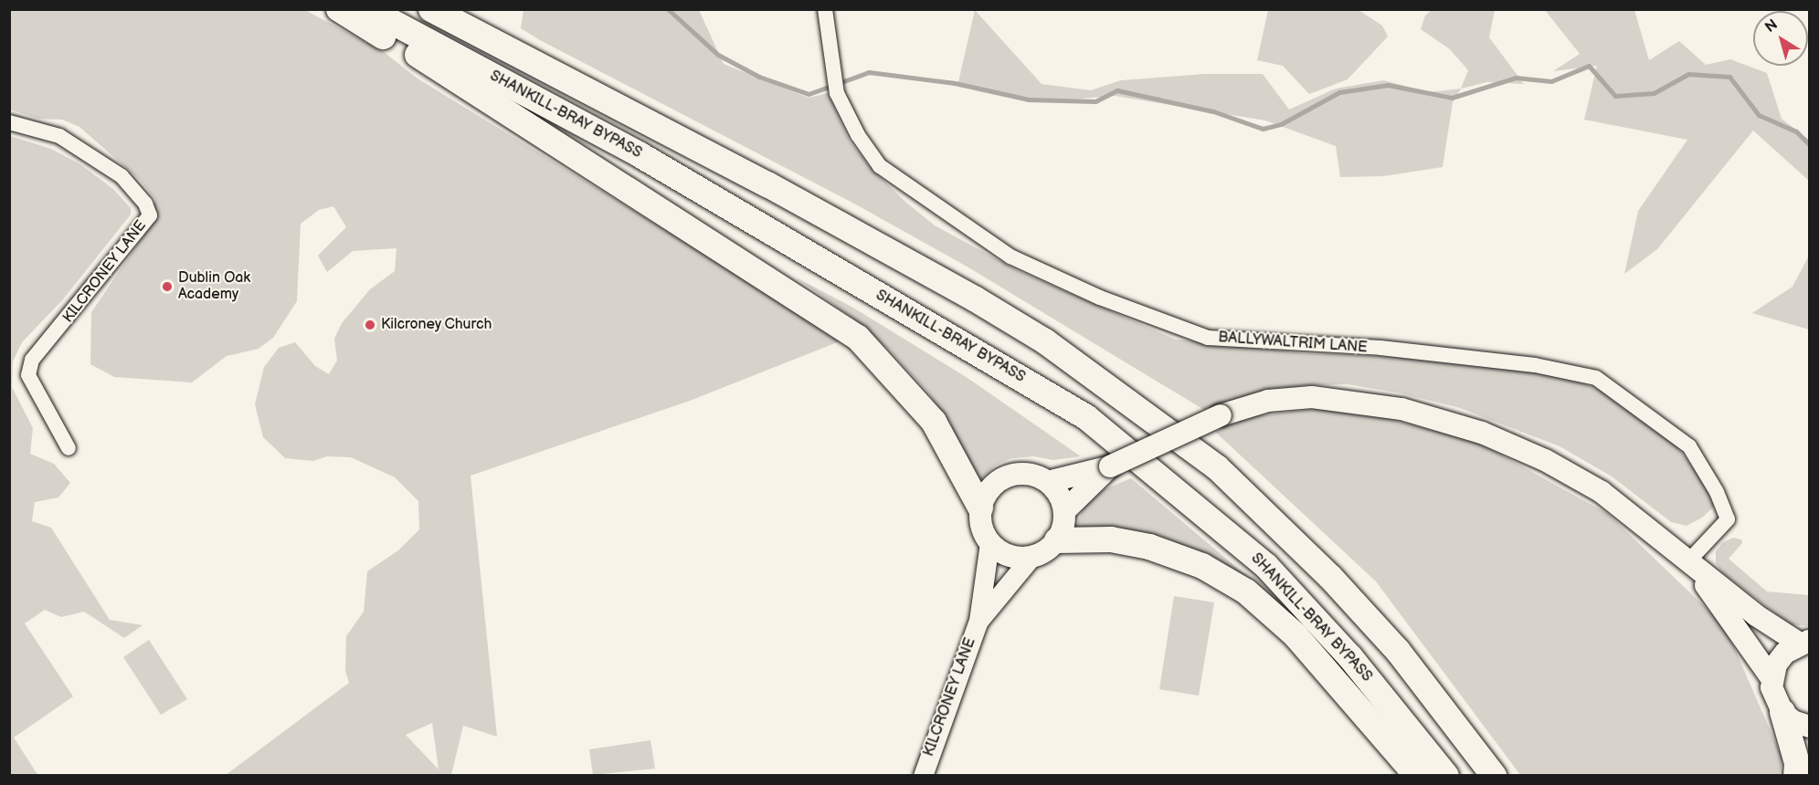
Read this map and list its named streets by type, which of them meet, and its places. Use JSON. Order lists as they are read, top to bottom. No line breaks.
{"streets":{"highway":["SHANKILL-BRAY BYPASS"],"street":["KILCRONEY LANE","BALLYWALTRIM LANE"]},"places":["Dublin Oak Academy","Kilcroney Church"],"north":"top left"}
